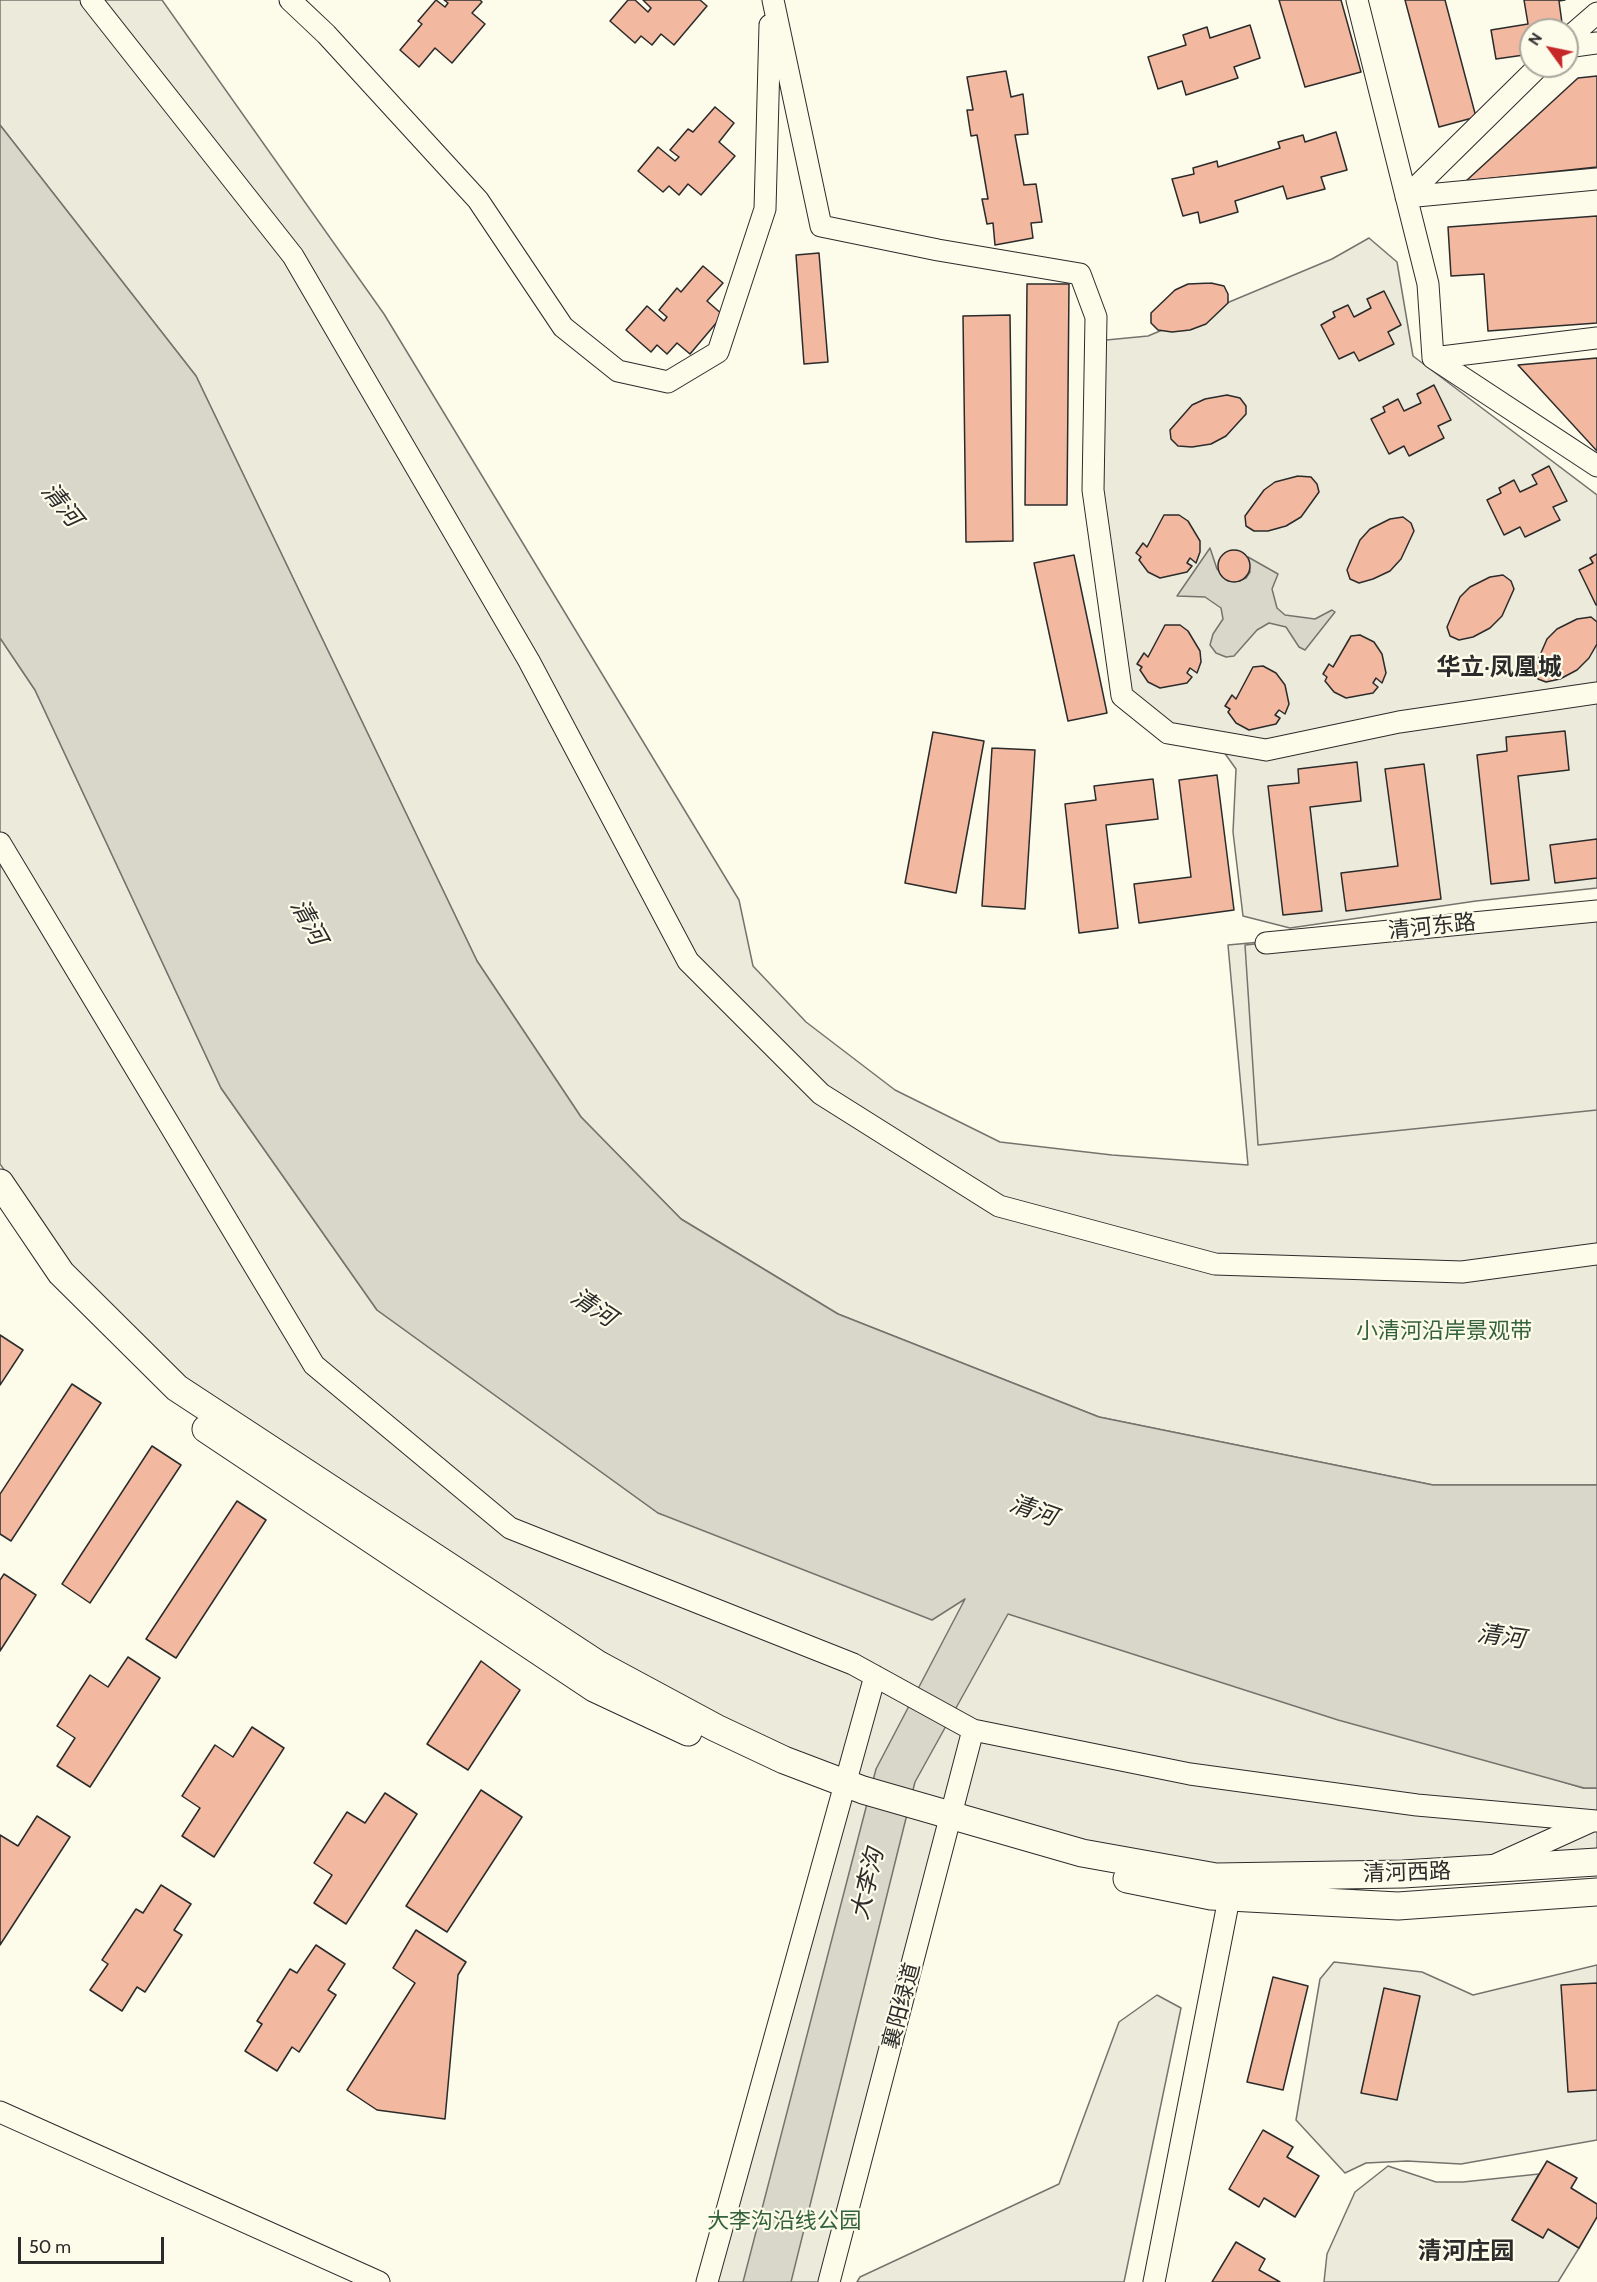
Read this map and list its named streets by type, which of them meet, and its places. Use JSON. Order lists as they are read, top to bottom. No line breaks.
{"streets":{"main road":["清河西路"],"street":["清河东路","襄阳绿道"]},"districts":["华立·凤凰城","清河庄园"],"water":["清河","大李沟"],"parks":["小清河沿岸景观带","大李沟沿线公园"],"scale_bar":"50 m","north":"top left"}
